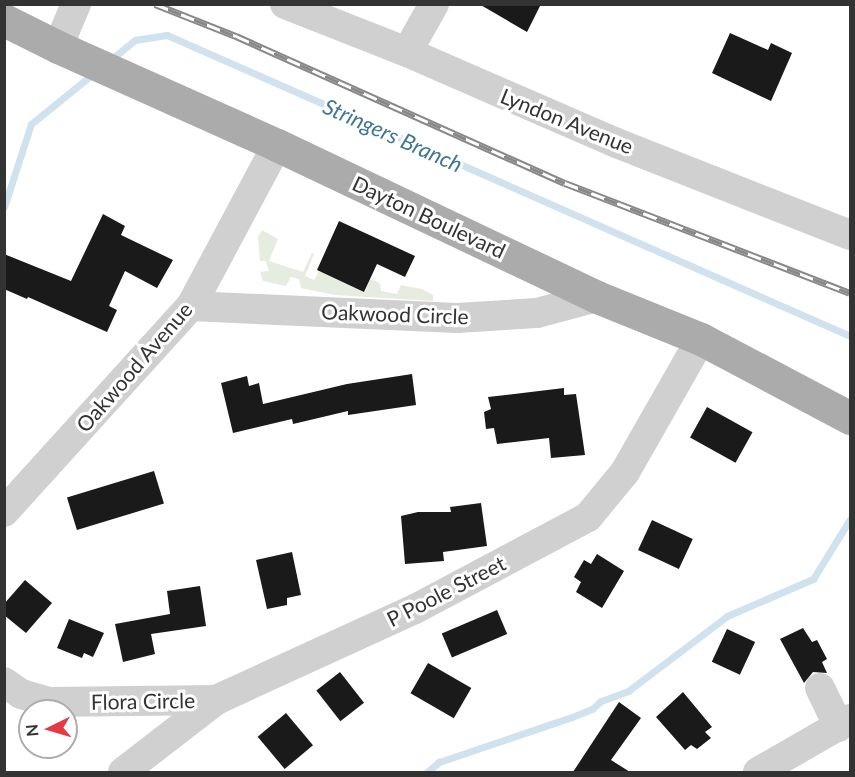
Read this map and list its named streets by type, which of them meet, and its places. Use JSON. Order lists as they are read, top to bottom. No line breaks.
{"streets":{"main road":["Dayton Boulevard"],"street":["Lyndon Avenue","Oakwood Circle","Oakwood Avenue","P Poole Street","Flora Circle"]},"crossings":[["Dayton Boulevard","Oakwood Circle"],["Dayton Boulevard","Oakwood Avenue"],["Dayton Boulevard","P Poole Street"],["Oakwood Circle","Oakwood Avenue"],["P Poole Street","Flora Circle"]],"water":["Stringers Branch"],"north":"left"}
